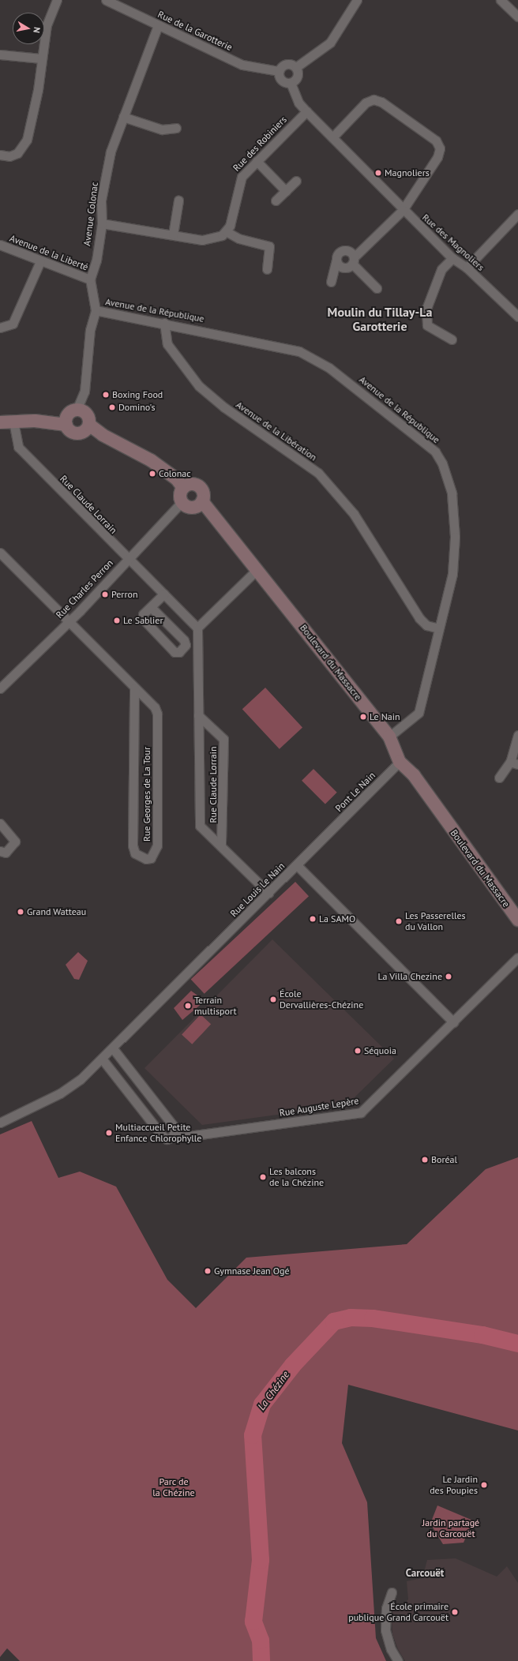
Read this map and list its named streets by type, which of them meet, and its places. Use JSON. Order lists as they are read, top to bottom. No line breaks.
{"streets":{"main road":["Boulevard du Massacre"],"street":["Rue de la Garotterie","Rue des Robiniers","Avenue Colonac","Rue des Magnoliers","Avenue de la Liberté","Avenue de la République","Avenue de la Libération","Rue Claude Lorrain","Rue Charles Perron","Pont Le Nain","Rue Georges de La Tour","Rue Louis Le Nain","Rue Auguste Lepère"]},"crossings":[["Rue de la Garotterie","Avenue Colonac"],["Rue de la Garotterie","Rue des Magnoliers"],["Rue des Robiniers","Rue des Magnoliers"],["Avenue Colonac","Avenue de la Liberté"],["Avenue Colonac","Avenue de la République"],["Avenue de la République","Avenue de la Libération"],["Avenue de la République","Boulevard du Massacre"],["Rue Claude Lorrain","Rue Charles Perron"],["Rue Claude Lorrain","Rue Louis Le Nain"],["Rue Charles Perron","Boulevard du Massacre"],["Rue Charles Perron","Rue Georges de La Tour"],["Boulevard du Massacre","Pont Le Nain"],["Pont Le Nain","Rue Louis Le Nain"],["Rue Louis Le Nain","Rue Auguste Lepère"]],"districts":["Moulin du Tillay-La Garotterie","Carcouët"],"water":["La Chézine"],"parks":["Parc de la Chézine","Jardin partagé du Carcouët"],"places":["Magnoliers","Boxing Food","Domino's","Colonac","Perron","Le Sablier","Le Nain","Grand Watteau","La SAMO","Les Passerelles du Vallon","La Villa Chezine","École Dervallières-Chézine","Terrain multisport","Séquoia","Multiaccueil Petite Enfance Chlorophylle","Boréal","Les balcons de la Chézine","Gymnase Jean Ogé","Le Jardin des Poupies","École primaire publique Grand Carcouët"],"north":"right"}
